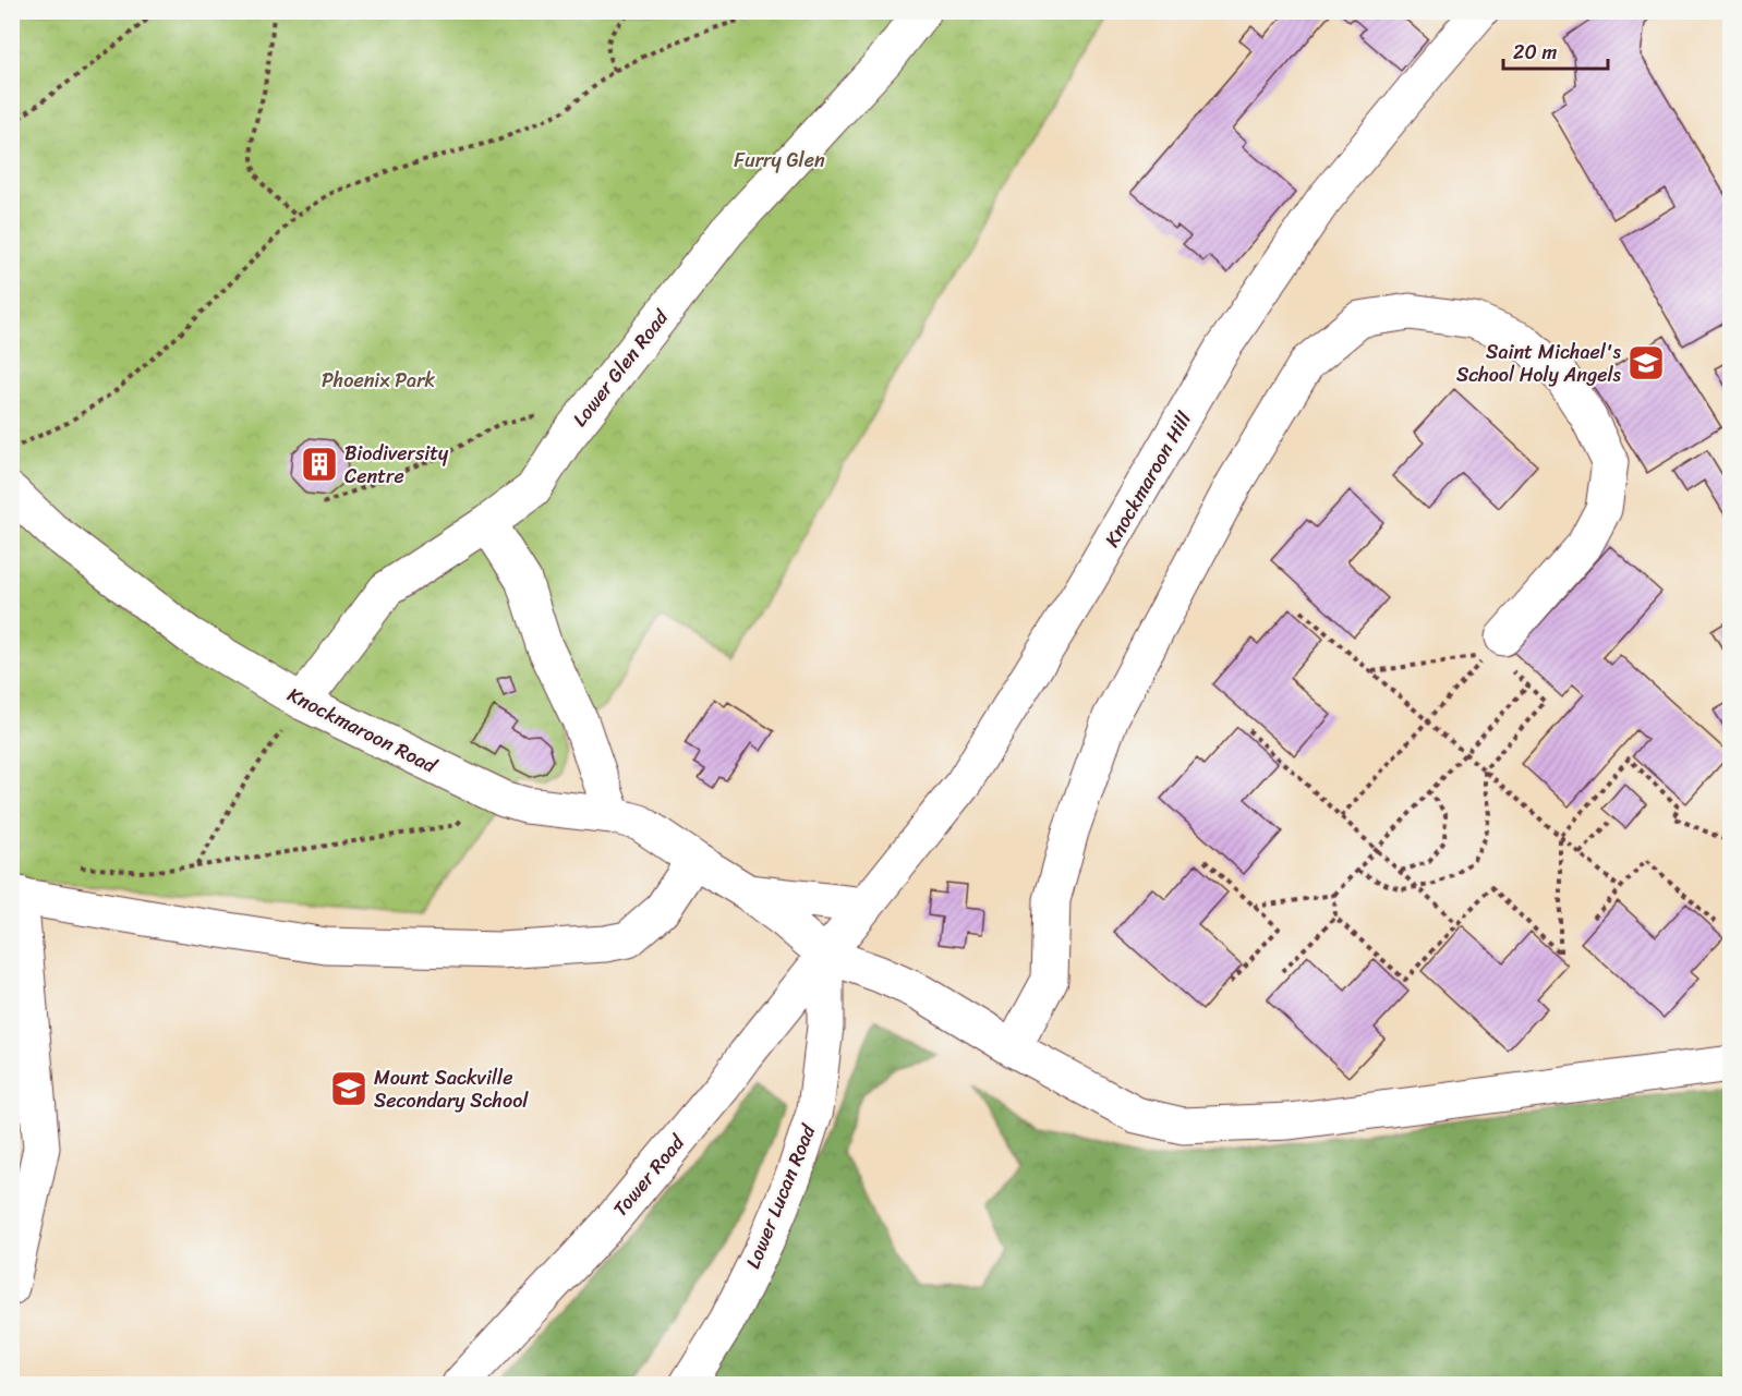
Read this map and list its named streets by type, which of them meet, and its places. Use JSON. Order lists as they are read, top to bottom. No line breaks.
{"streets":{"street":["Lower Glen Road","Knockmaroon Hill","Knockmaroon Road","Tower Road","Lower Lucan Road"]},"crossings":[["Lower Glen Road","Knockmaroon Road"],["Knockmaroon Hill","Knockmaroon Road"],["Knockmaroon Hill","Tower Road"],["Knockmaroon Hill","Lower Lucan Road"],["Knockmaroon Road","Tower Road"],["Knockmaroon Road","Lower Lucan Road"],["Tower Road","Lower Lucan Road"]],"parks":["Furry Glen","Phoenix Park"],"places":{"school or university":["Saint Michael's School Holy Angels","Mount Sackville Secondary School"],"building":["Biodiversity Centre"]},"scale_bar":"20 m"}
